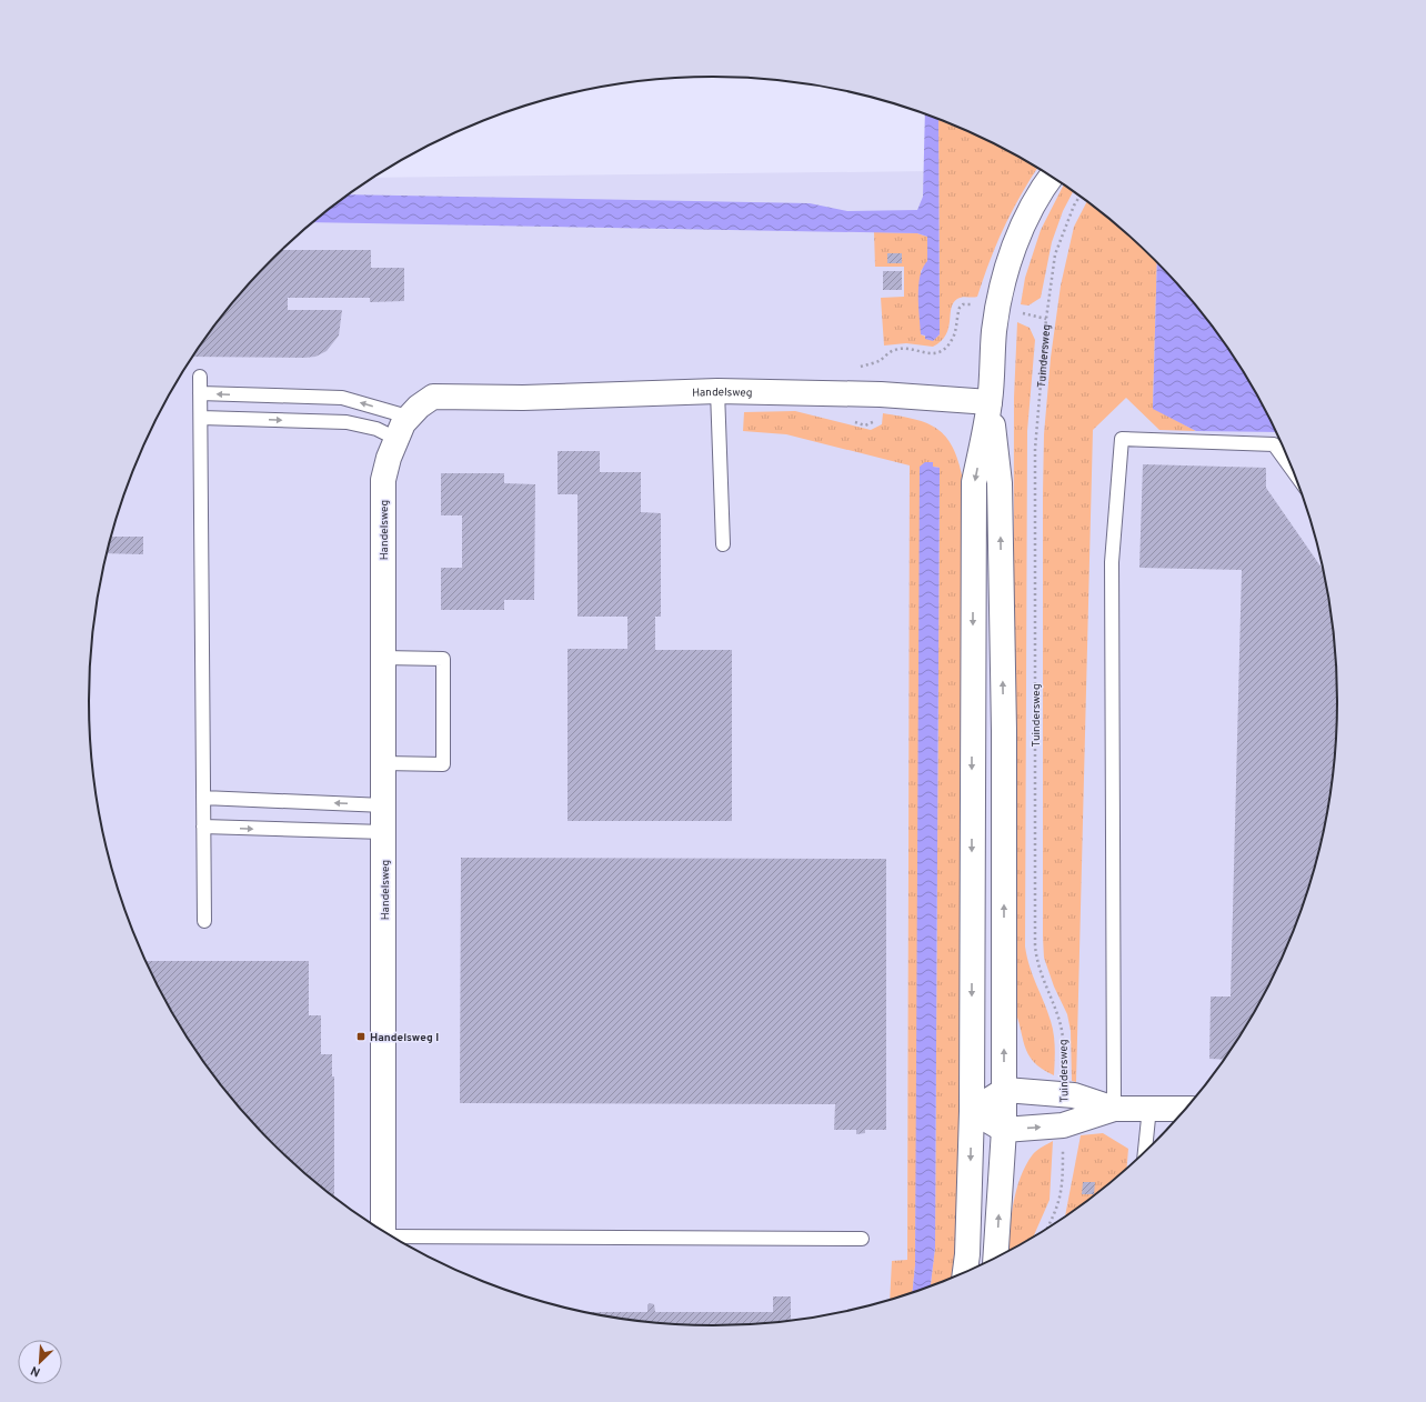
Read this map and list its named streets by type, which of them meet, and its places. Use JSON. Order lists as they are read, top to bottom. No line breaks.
{"streets":{"main road":["Handelsweg"],"path":["Tuindersweg"]},"places":{"transit":["Handelsweg I"]},"north":"bottom left"}
